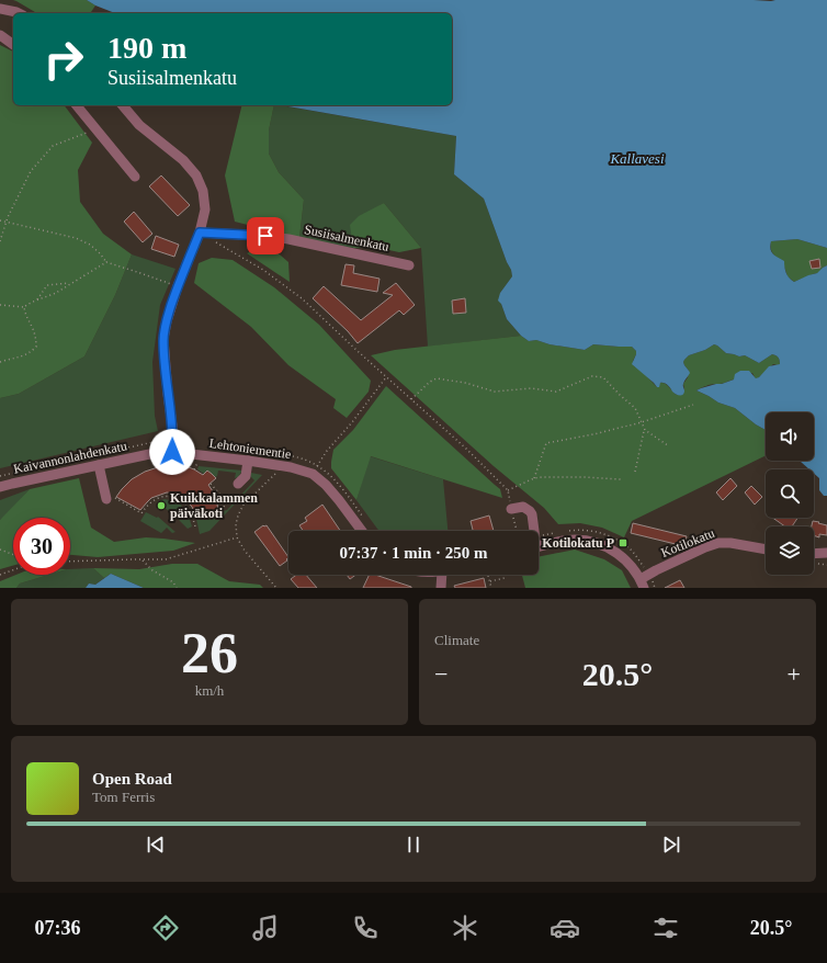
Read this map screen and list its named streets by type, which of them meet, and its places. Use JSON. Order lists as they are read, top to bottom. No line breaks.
{"streets":{"street":["Susiisalmenkatu","Lehtoniementie","Kaivannonlahdenkatu","Kotilokatu"]},"crossings":[["Lehtoniementie","Kaivannonlahdenkatu"]],"water":["Kallavesi"],"places":{"other":["Kuikkalammen päiväkoti"],"transit":["Kotilokatu P"]},"page":{"turn":["190 m","Susiisalmenkatu"],"limit":"30","trip":"07:37 · 1 min · 250 m","tile":[["26","km/h"],"Climate"],"heat":["−","20.5°","+"],"song":["Open Road","Tom Ferris"],"tabs":["07:36","20.5°"]}}
